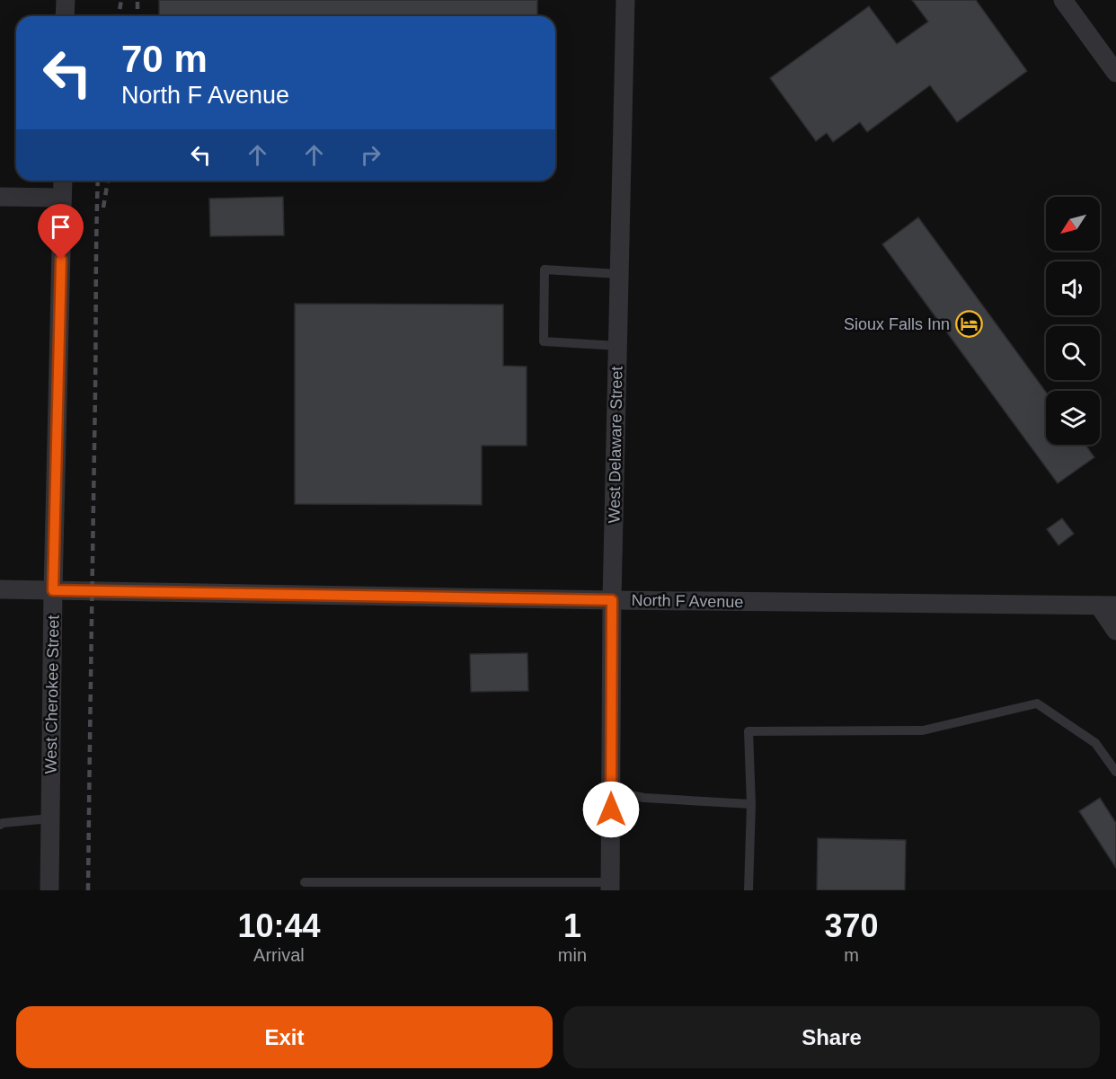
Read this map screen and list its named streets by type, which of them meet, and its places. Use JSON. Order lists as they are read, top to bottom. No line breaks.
{"streets":{"street":["West Delaware Street","North F Avenue","West Cherokee Street"]},"crossings":[["West Delaware Street","North F Avenue"],["North F Avenue","West Cherokee Street"]],"places":{"hotel":["Sioux Falls Inn"]},"north":"bottom left","page":{"turn":["70 m","North F Avenue"],"eta":["10:44","Arrival","1","min","370","m"],"buttons":["Exit","Share"]}}
